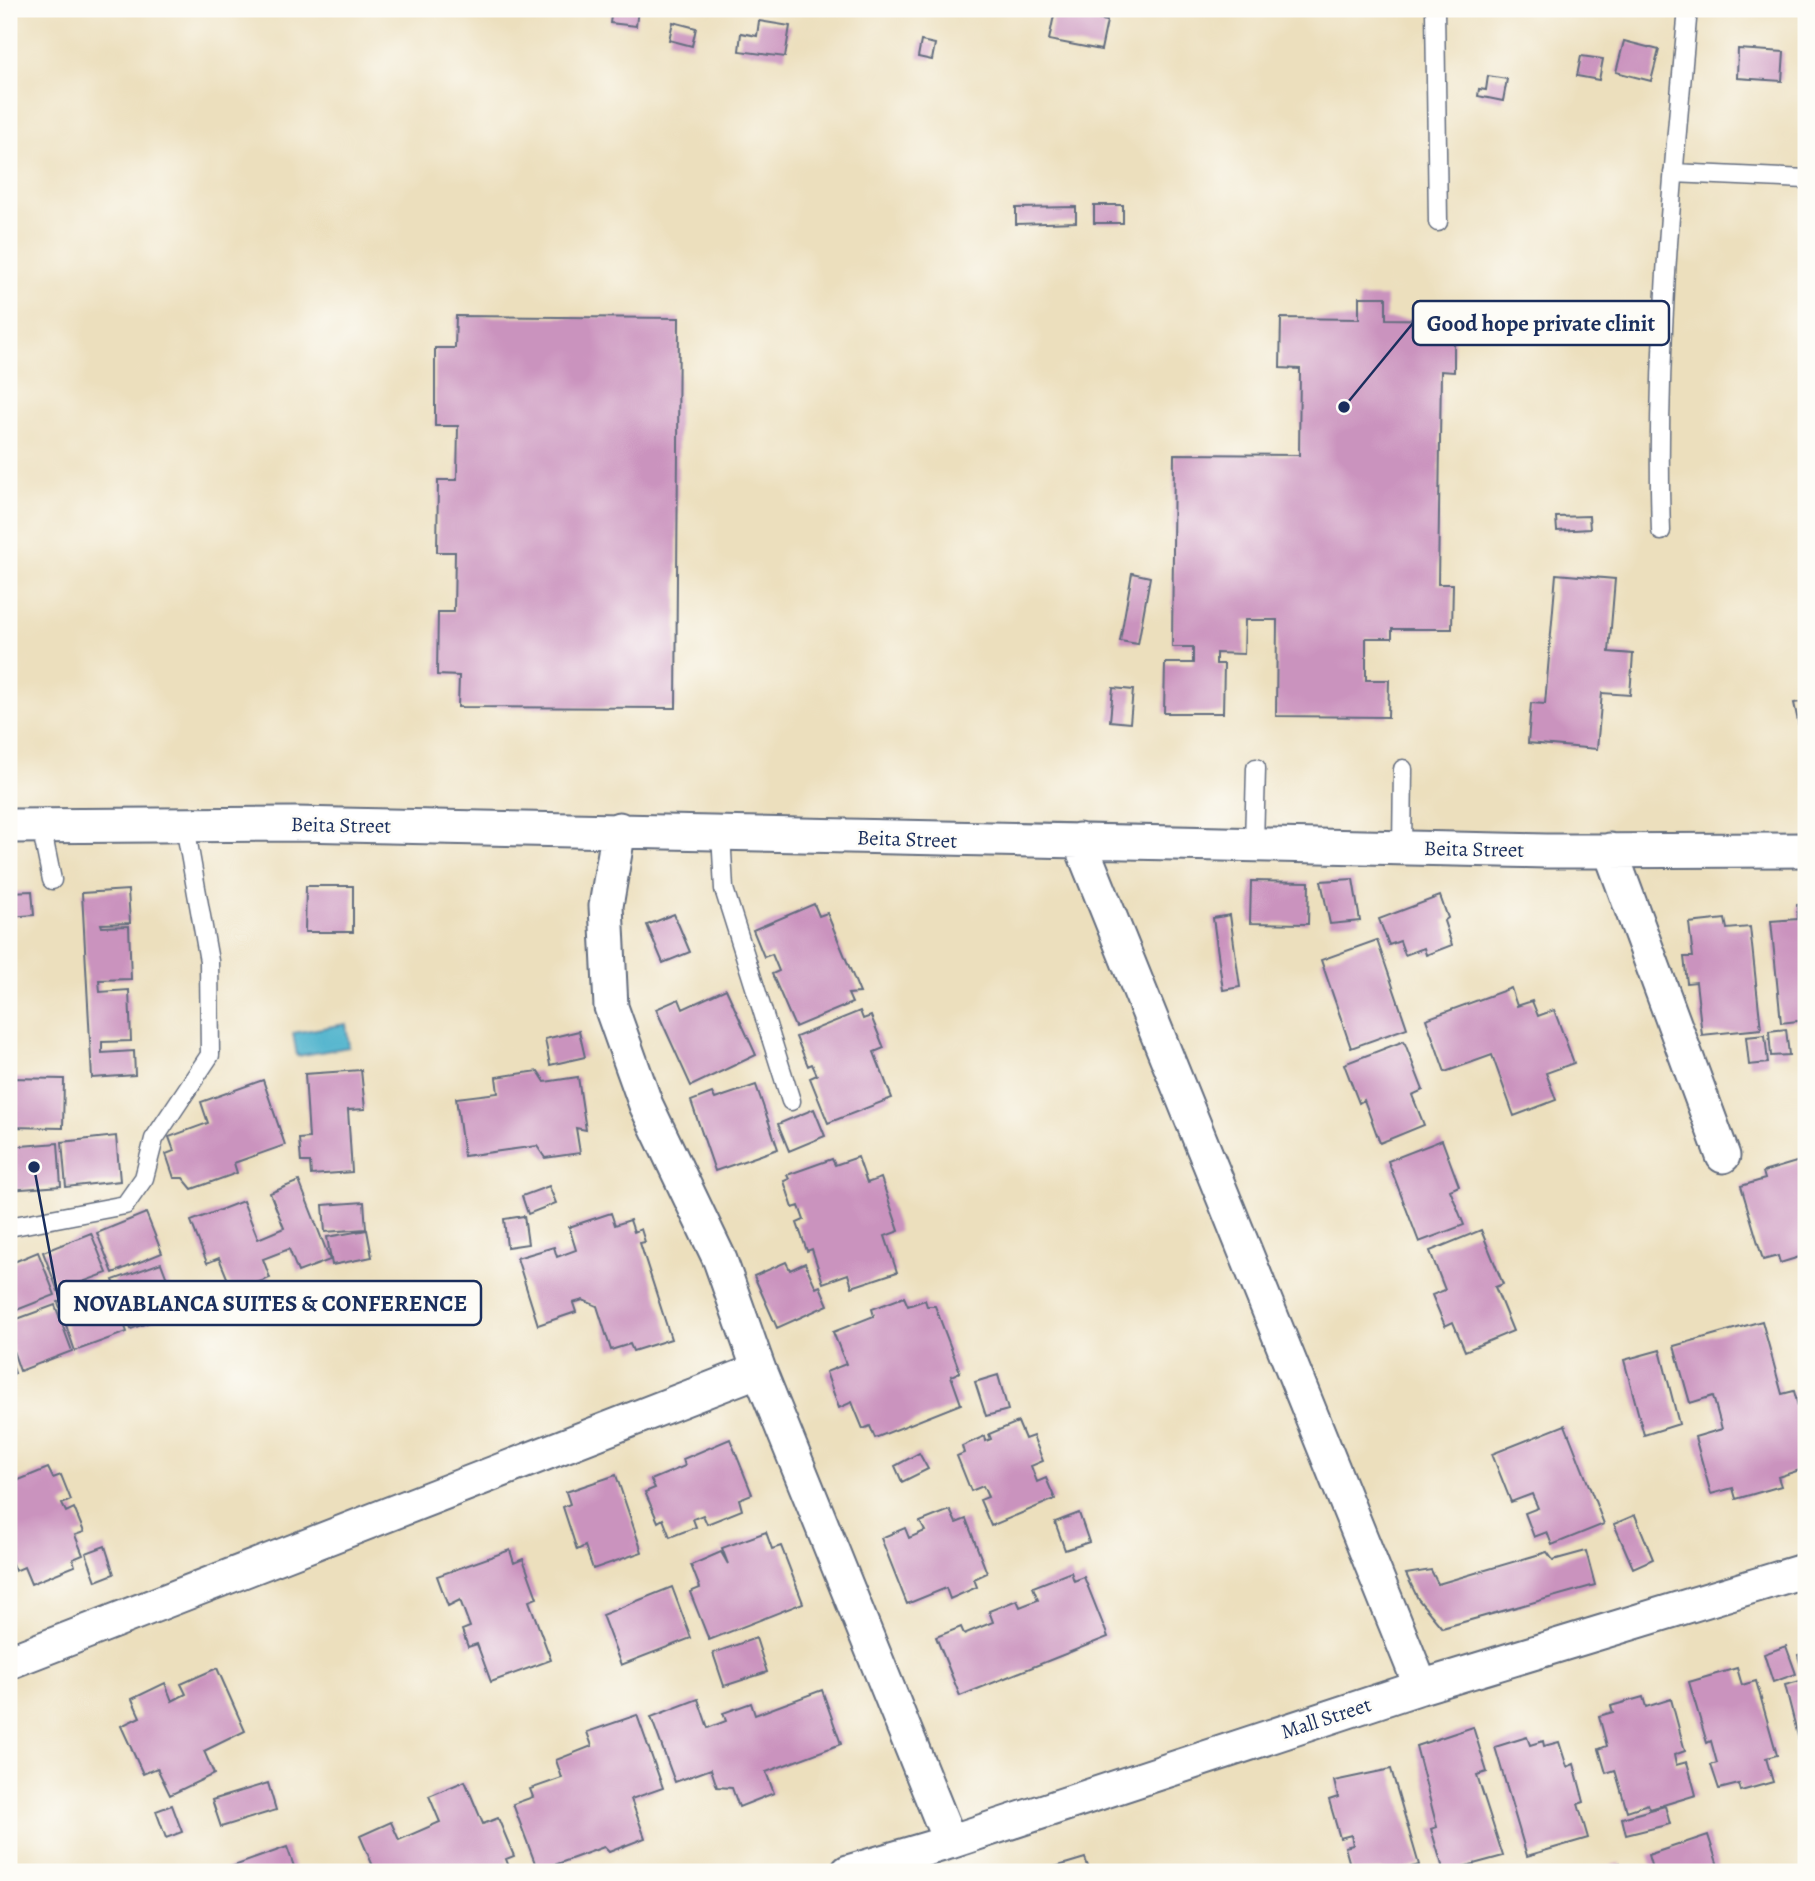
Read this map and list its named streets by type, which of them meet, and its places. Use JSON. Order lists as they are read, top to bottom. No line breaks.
{"streets":{"street":["Beita Street","Mall Street"]},"places":["Good hope private clinit","NOVABLANCA SUITES & CONFERENCE"]}
